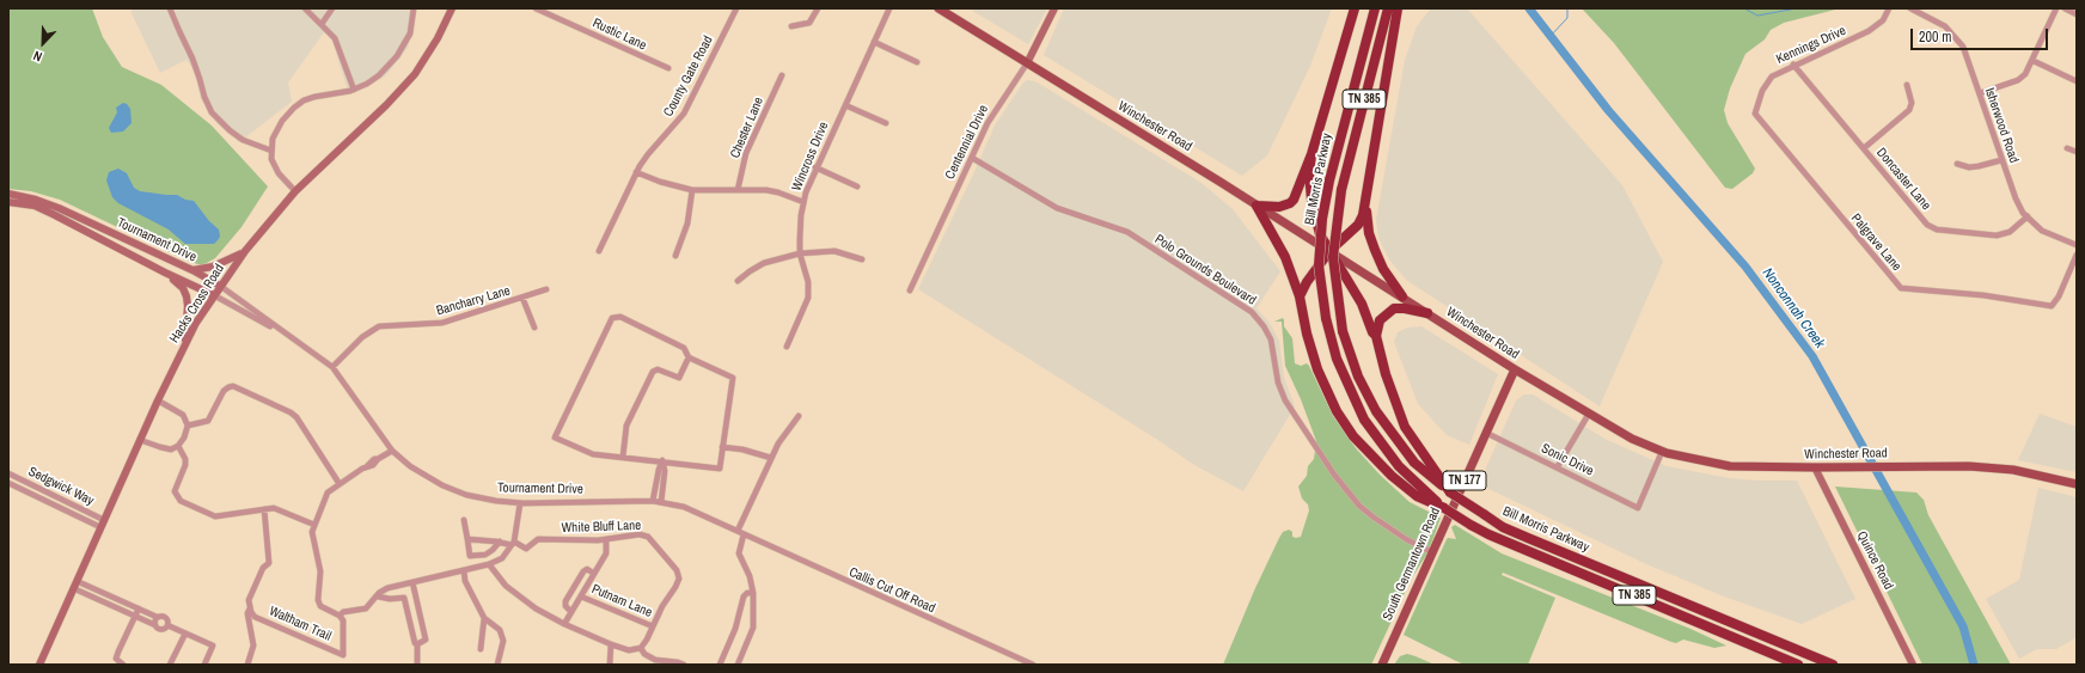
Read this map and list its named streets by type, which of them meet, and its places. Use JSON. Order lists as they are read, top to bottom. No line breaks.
{"streets":{"highway":["TN 385","Bill Morris Parkway"],"main road":["Winchester Road","Centennial Drive","Tournament Drive","Hacks Cross Road","TN 177","Quince Road","South Germantown Road"],"street":["Rustic Lane","Kennings Drive","County Gate Road","Isherwood Road","Chester Lane","Wincross Drive","Doncaster Lane","Palgrave Lane","Polo Grounds Boulevard","Bancharry Lane","Sonic Drive","Sedgwick Way","White Bluff Lane","Callis Cut Off Road","Putnam Lane","Waltham Trail"]},"crossings":[["Kennings Drive","Doncaster Lane"],["Kennings Drive","Palgrave Lane"],["Isherwood Road","Doncaster Lane"],["Winchester Road","Centennial Drive"],["Winchester Road","Sonic Drive"],["Winchester Road","Quince Road"],["Winchester Road","South Germantown Road"],["Centennial Drive","Polo Grounds Boulevard"],["Tournament Drive","Bancharry Lane"],["Tournament Drive","Hacks Cross Road"],["Tournament Drive","Callis Cut Off Road"],["Polo Grounds Boulevard","South Germantown Road"],["Hacks Cross Road","Sedgwick Way"],["Sonic Drive","South Germantown Road"],["White Bluff Lane","Putnam Lane"]],"water":["Nonconnah Creek"],"scale_bar":"200 m","north":"bottom left"}
